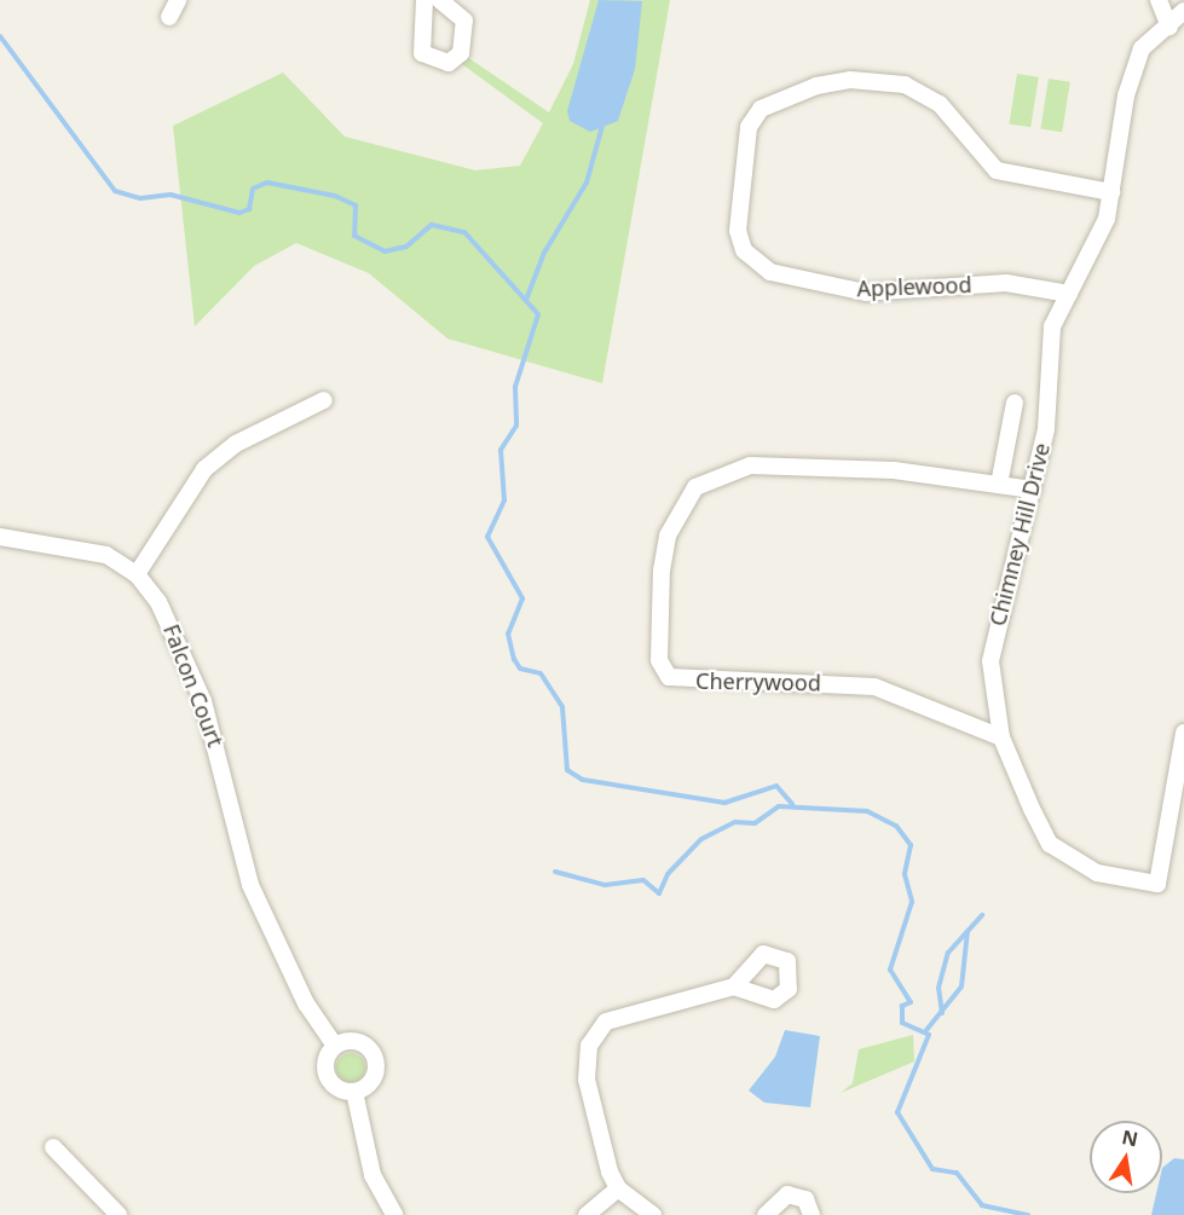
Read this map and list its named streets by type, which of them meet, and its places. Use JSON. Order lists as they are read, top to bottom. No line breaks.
{"streets":{"street":["Applewood","Chimney Hill Drive","Cherrywood","Falcon Court"]},"crossings":[["Applewood","Chimney Hill Drive"],["Chimney Hill Drive","Cherrywood"]],"north":"top"}
